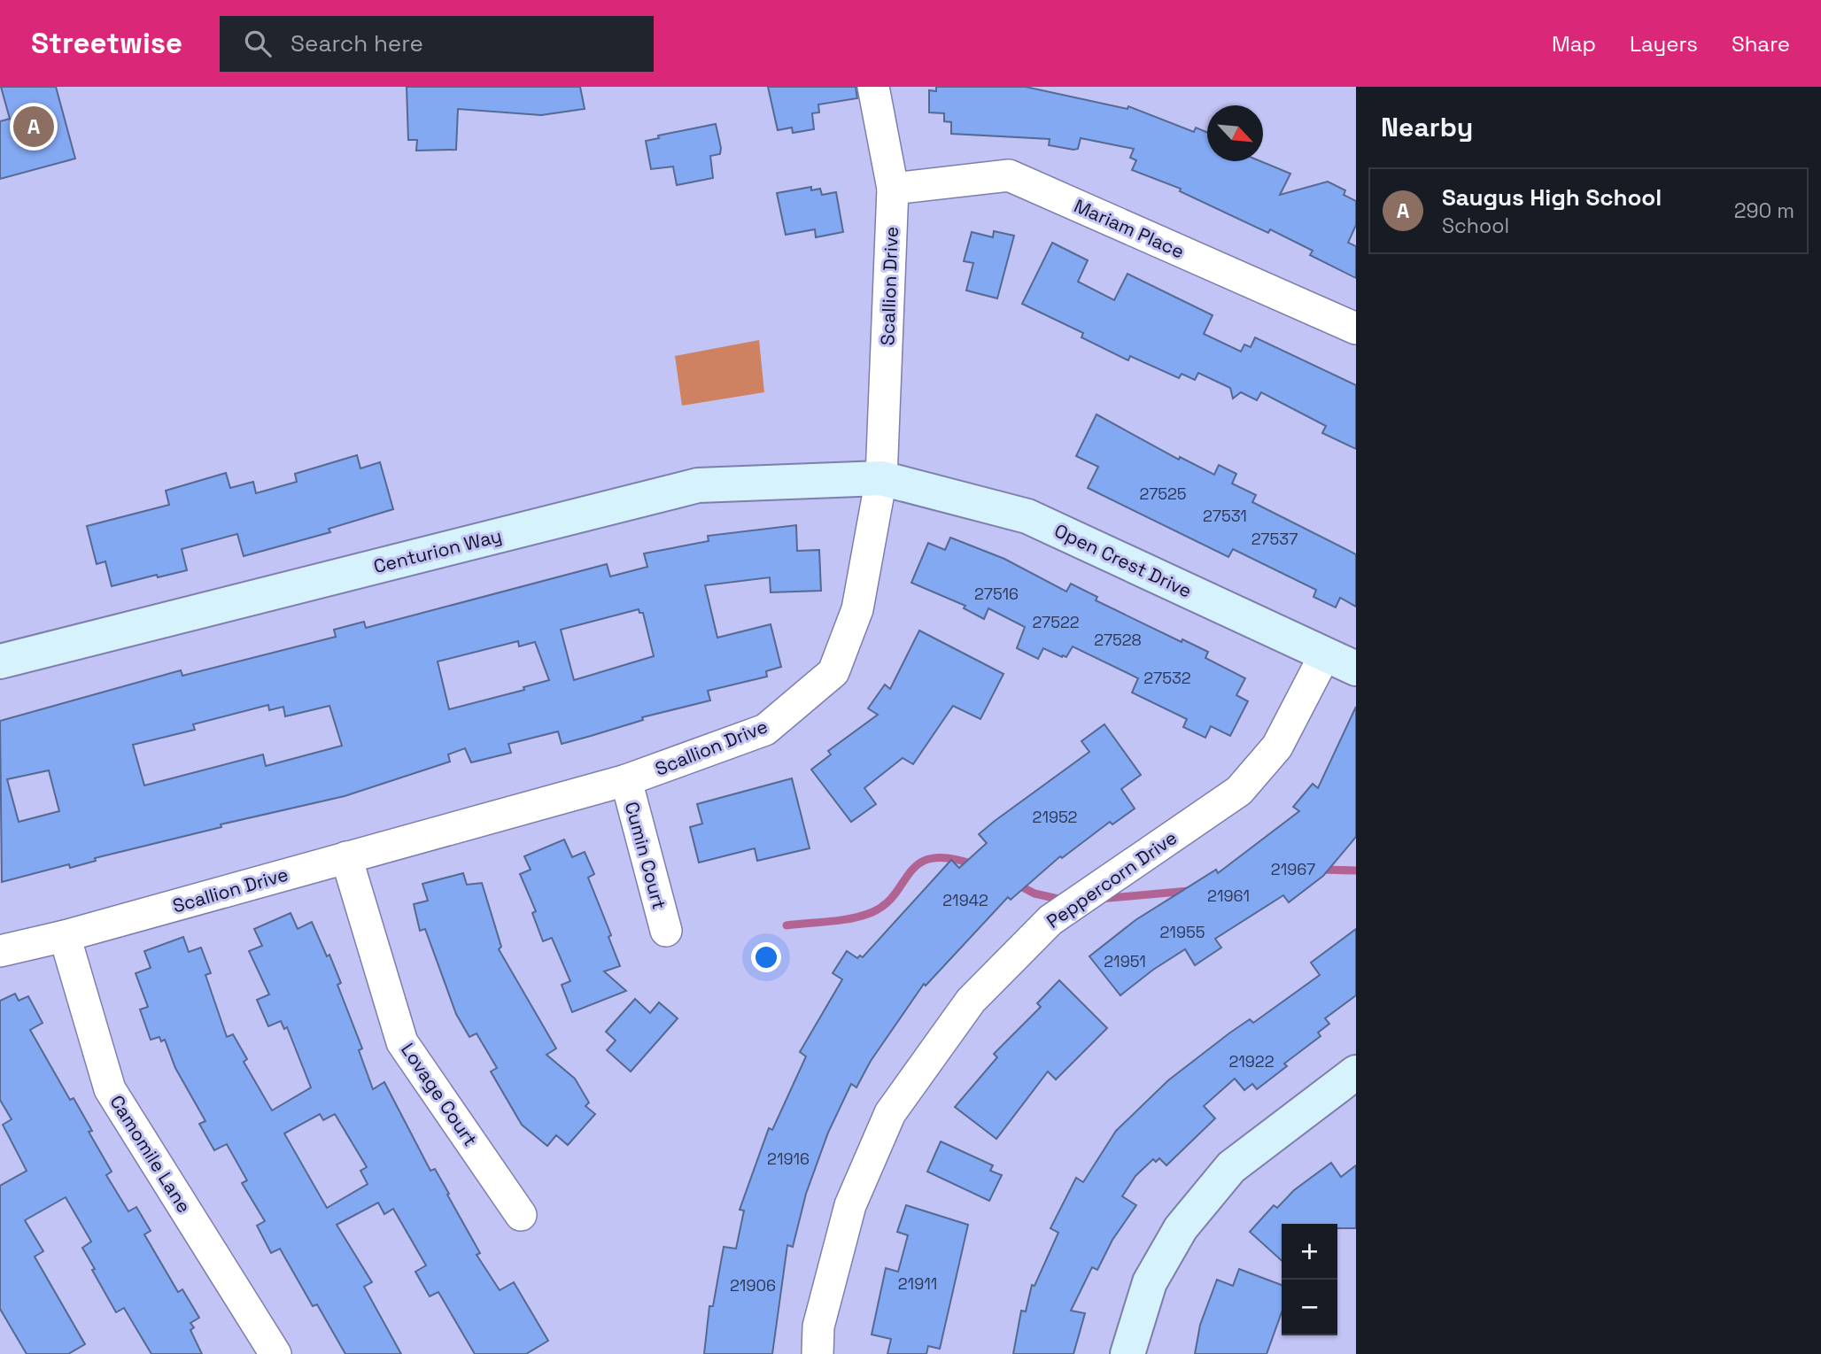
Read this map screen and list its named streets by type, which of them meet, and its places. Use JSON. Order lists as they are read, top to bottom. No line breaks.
{"streets":{"street":["Mariam Place","Scallion Drive","Centurion Way","Open Crest Drive","Cumin Court","Peppercorn Drive","Lovage Court","Camomile Lane"]},"crossings":[["Mariam Place","Scallion Drive"],["Scallion Drive","Centurion Way"],["Scallion Drive","Open Crest Drive"],["Scallion Drive","Cumin Court"],["Scallion Drive","Lovage Court"],["Scallion Drive","Camomile Lane"],["Centurion Way","Open Crest Drive"],["Open Crest Drive","Peppercorn Drive"]],"house_numbers":["27525","27531","27537","27516","27522","27528","27532","21952","21967","21961","21942","21955","21951","21922","21916","21911","21906"],"north":"bottom right","page":{"header":"Streetwise","search":"Search here","nav":["Map","Layers","Share"],"heading":"Nearby","pins":"A","list":[{"mark":"A","name":"Saugus High School","note":"School","value":"290 m"}],"map_buttons":["+","−"]}}
